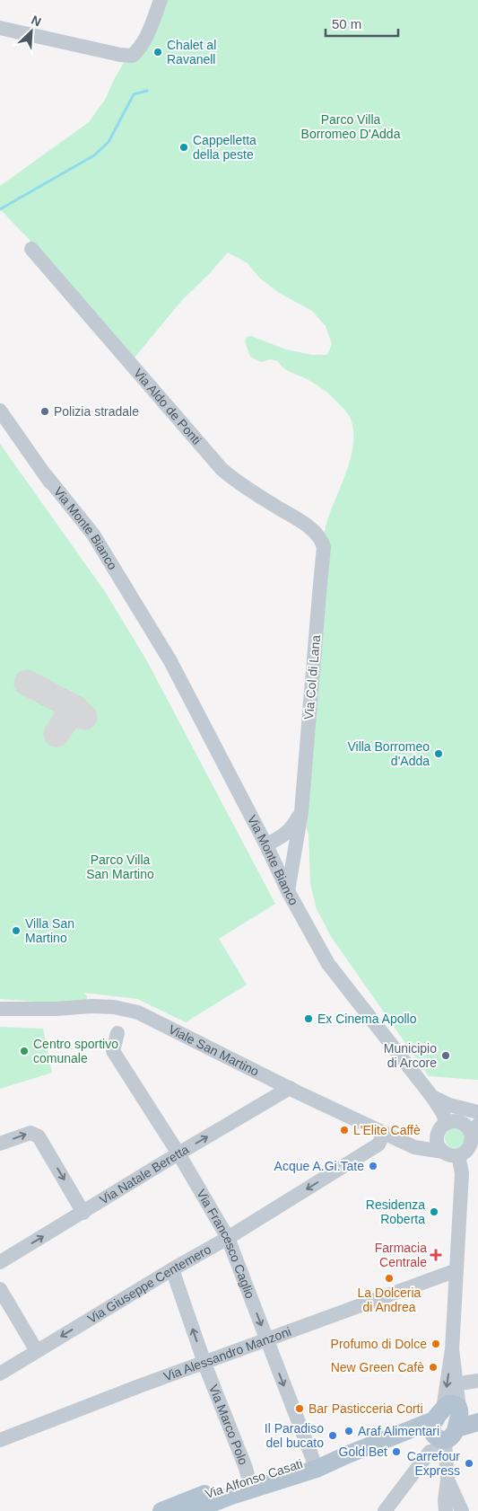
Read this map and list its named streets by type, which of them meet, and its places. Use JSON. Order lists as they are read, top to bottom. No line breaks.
{"streets":{"main road":["Via Alfonso Casati"],"street":["Via Aldo de Ponti","Via Monte Bianco","Via Col di Lana","Viale San Martino","Via Natale Beretta","Via Francesco Caglio","Via Giuseppe Centemero","Via Alessandro Manzoni","Via Marco Polo"]},"crossings":[["Via Aldo de Ponti","Via Col di Lana"],["Via Monte Bianco","Via Col di Lana"],["Via Monte Bianco","Viale San Martino"],["Viale San Martino","Via Natale Beretta"],["Viale San Martino","Via Giuseppe Centemero"],["Via Natale Beretta","Via Francesco Caglio"],["Via Francesco Caglio","Via Giuseppe Centemero"],["Via Francesco Caglio","Via Alessandro Manzoni"],["Via Francesco Caglio","Via Alfonso Casati"],["Via Giuseppe Centemero","Via Marco Polo"],["Via Alessandro Manzoni","Via Marco Polo"],["Via Marco Polo","Via Alfonso Casati"]],"one_way":["Via Natale Beretta","Via Francesco Caglio","Via Giuseppe Centemero","Via Marco Polo"],"parks":["Parco Villa Borromeo D'Adda","Parco Villa San Martino"],"places":{"other":["Chalet al Ravanell","Cappelletta della peste","Polizia stradale","Villa Borromeo d'Adda","Villa San Martino","Ex Cinema Apollo","Centro sportivo comunale","Municipio di Arcore","L'Elite Caffè","Acque A.Gi.Tate","Residenza Roberta","La Dolceria di Andrea","Profumo di Dolce","New Green Cafè","Bar Pasticceria Corti","Araf Alimentari","Il Paradiso del bucato","Gold Bet","Carrefour Express"],"health":["Farmacia Centrale"]},"scale_bar":"50 m","north":"top right"}
